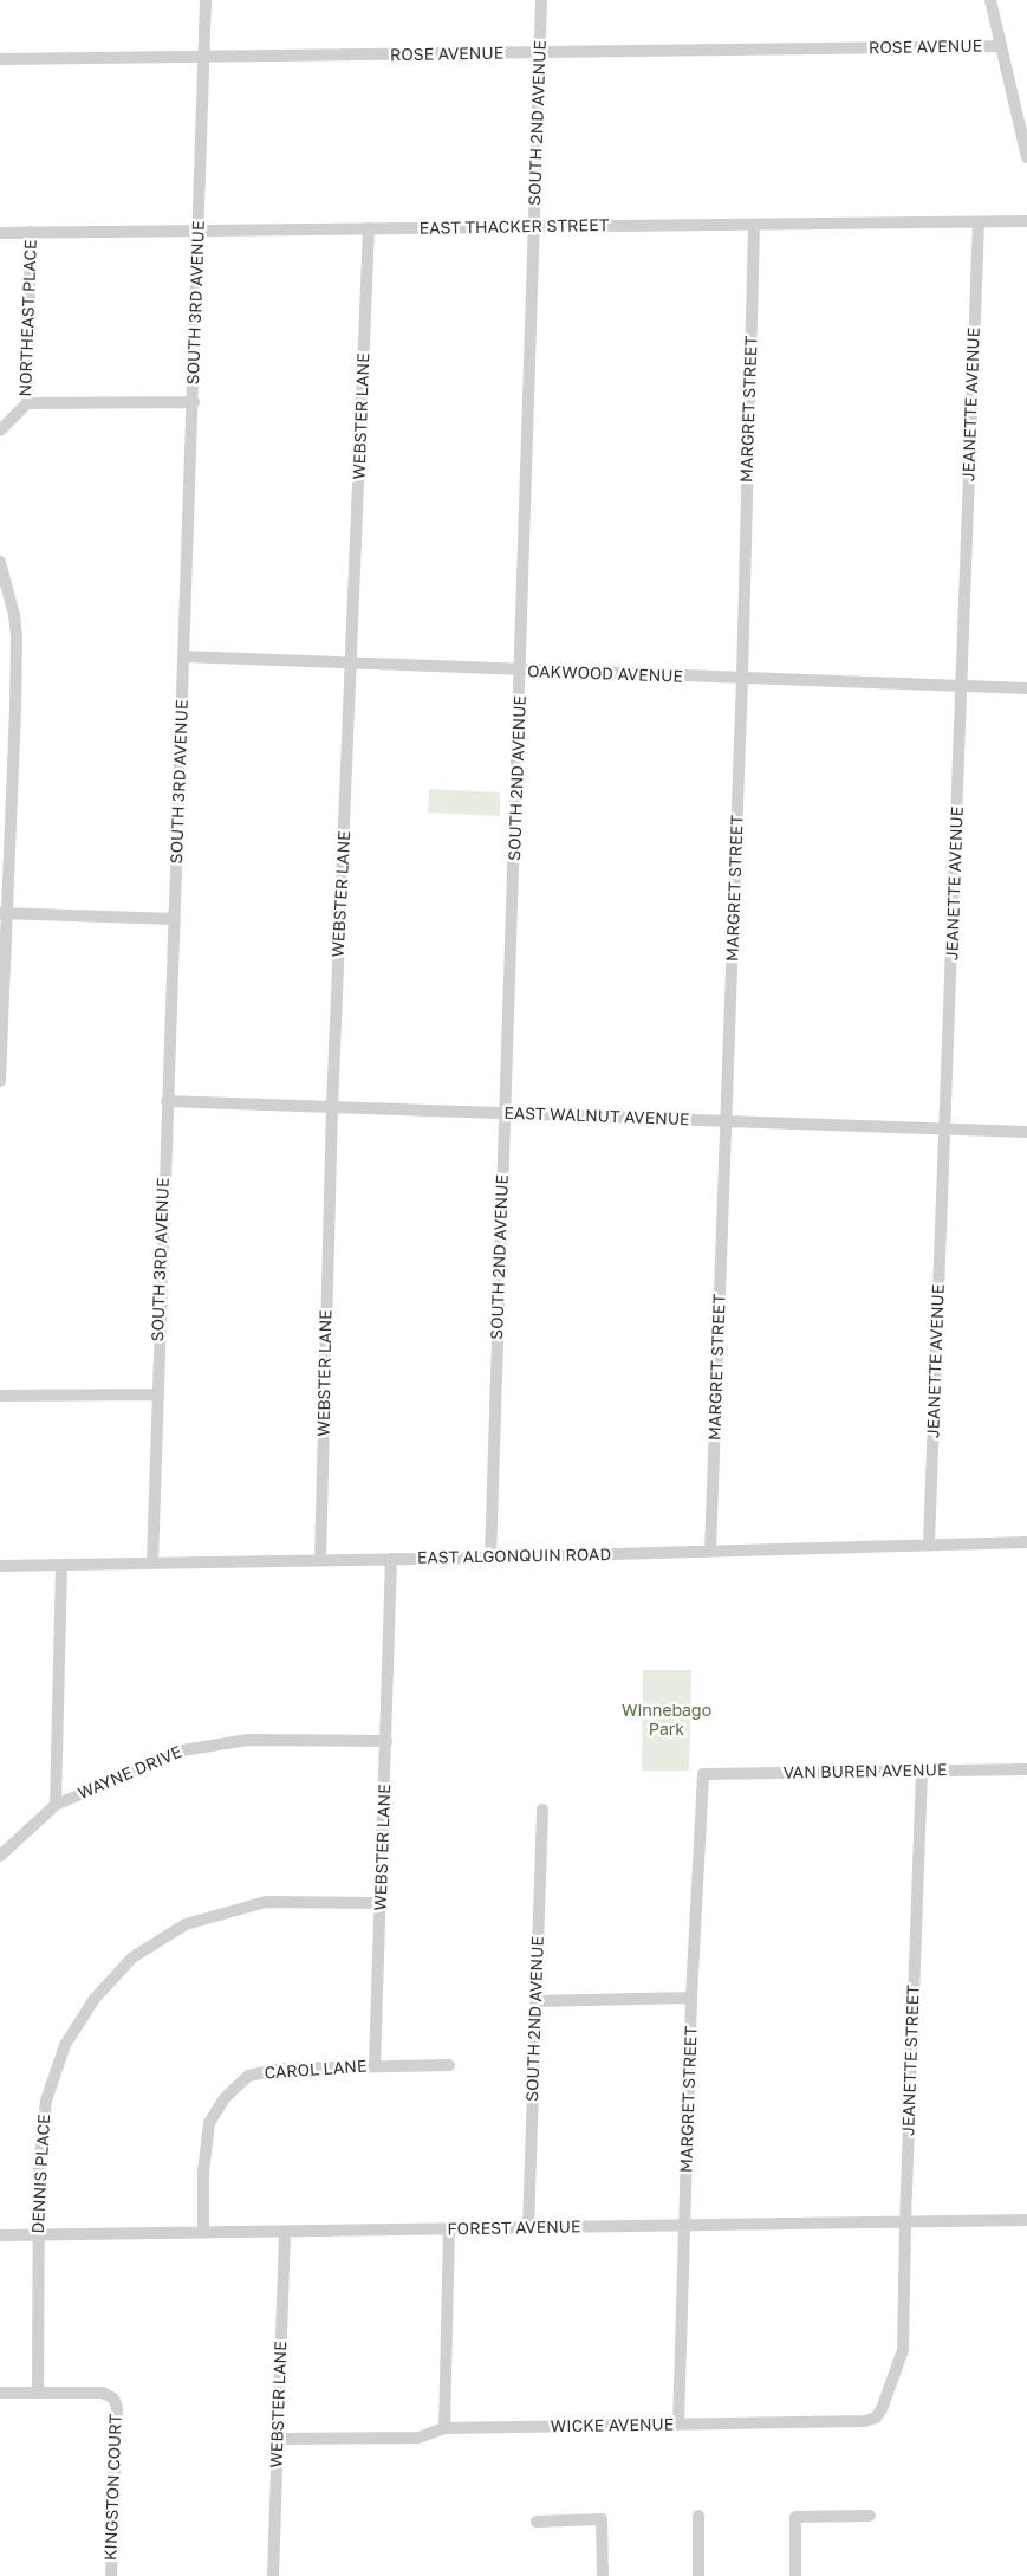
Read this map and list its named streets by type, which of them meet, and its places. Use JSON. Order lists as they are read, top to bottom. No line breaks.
{"streets":{"street":["ROSE AVENUE","SOUTH 2ND AVENUE","EAST THACKER STREET","SOUTH 3RD AVENUE","NORTHEAST PLACE","JEANETTE AVENUE","MARGRET STREET","WEBSTER LANE","OAKWOOD AVENUE","EAST WALNUT AVENUE","EAST ALGONQUIN ROAD","VAN BUREN AVENUE","WAYNE DRIVE","JEANETTE STREET","CAROL LANE","DENNIS PLACE","FOREST AVENUE","WICKE AVENUE","KINGSTON COURT"]},"crossings":[["ROSE AVENUE","SOUTH 2ND AVENUE"],["ROSE AVENUE","SOUTH 3RD AVENUE"],["SOUTH 2ND AVENUE","EAST THACKER STREET"],["SOUTH 2ND AVENUE","OAKWOOD AVENUE"],["SOUTH 2ND AVENUE","EAST WALNUT AVENUE"],["SOUTH 2ND AVENUE","EAST ALGONQUIN ROAD"],["SOUTH 2ND AVENUE","FOREST AVENUE"],["EAST THACKER STREET","SOUTH 3RD AVENUE"],["EAST THACKER STREET","NORTHEAST PLACE"],["EAST THACKER STREET","JEANETTE AVENUE"],["EAST THACKER STREET","MARGRET STREET"],["EAST THACKER STREET","WEBSTER LANE"],["SOUTH 3RD AVENUE","OAKWOOD AVENUE"],["SOUTH 3RD AVENUE","EAST WALNUT AVENUE"],["SOUTH 3RD AVENUE","EAST ALGONQUIN ROAD"],["JEANETTE AVENUE","OAKWOOD AVENUE"],["JEANETTE AVENUE","EAST WALNUT AVENUE"],["JEANETTE AVENUE","EAST ALGONQUIN ROAD"],["MARGRET STREET","OAKWOOD AVENUE"],["MARGRET STREET","EAST WALNUT AVENUE"],["MARGRET STREET","EAST ALGONQUIN ROAD"],["MARGRET STREET","VAN BUREN AVENUE"],["MARGRET STREET","FOREST AVENUE"],["MARGRET STREET","WICKE AVENUE"],["WEBSTER LANE","OAKWOOD AVENUE"],["WEBSTER LANE","EAST WALNUT AVENUE"],["WEBSTER LANE","EAST ALGONQUIN ROAD"],["WEBSTER LANE","WAYNE DRIVE"],["WEBSTER LANE","CAROL LANE"],["WEBSTER LANE","DENNIS PLACE"],["WEBSTER LANE","FOREST AVENUE"],["WEBSTER LANE","WICKE AVENUE"],["VAN BUREN AVENUE","JEANETTE STREET"],["JEANETTE STREET","FOREST AVENUE"],["JEANETTE STREET","WICKE AVENUE"],["CAROL LANE","FOREST AVENUE"],["DENNIS PLACE","FOREST AVENUE"],["DENNIS PLACE","KINGSTON COURT"]],"parks":["Winnebago Park"]}
